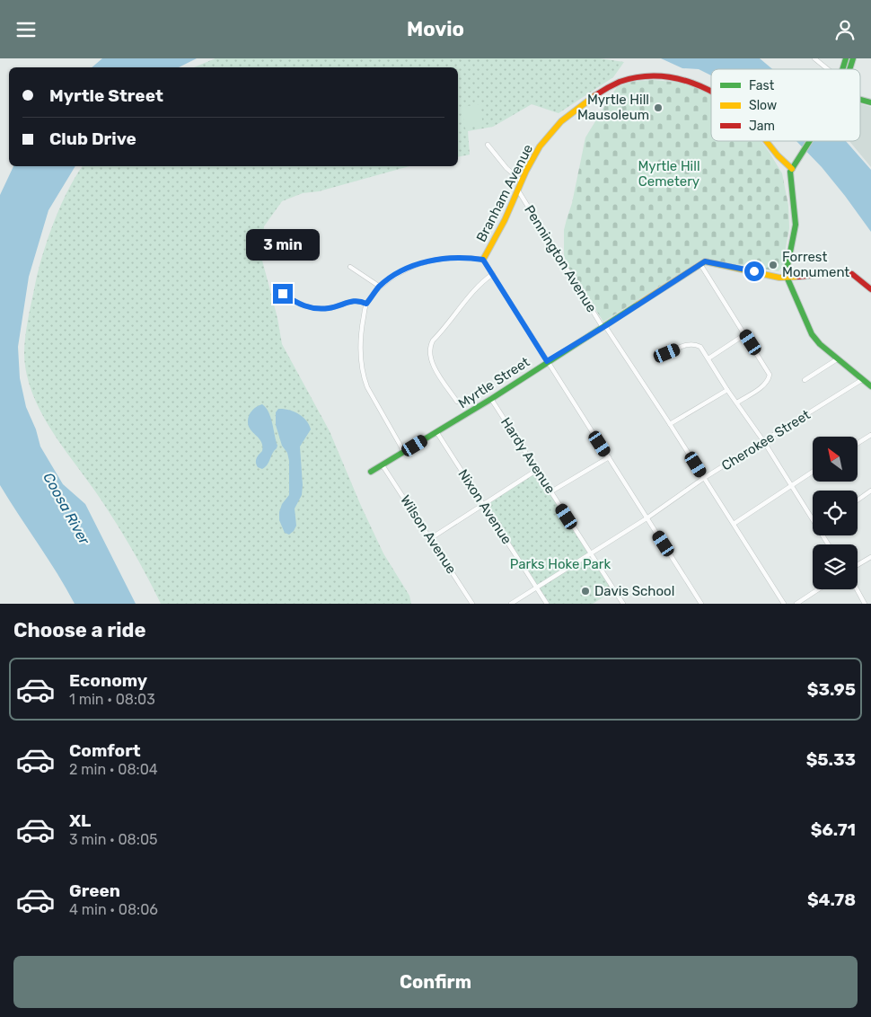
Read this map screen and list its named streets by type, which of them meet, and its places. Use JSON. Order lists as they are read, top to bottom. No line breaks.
{"streets":{"street":["Branham Avenue","Pennington Avenue","Myrtle Street","Cherokee Street","Hardy Avenue","Nixon Avenue","Wilson Avenue"]},"crossings":[["Branham Avenue","Pennington Avenue"],["Branham Avenue","Myrtle Street"],["Branham Avenue","Cherokee Street"],["Pennington Avenue","Myrtle Street"],["Pennington Avenue","Cherokee Street"],["Myrtle Street","Hardy Avenue"],["Myrtle Street","Nixon Avenue"],["Myrtle Street","Wilson Avenue"],["Cherokee Street","Hardy Avenue"],["Cherokee Street","Nixon Avenue"]],"water":["Coosa River"],"parks":["Myrtle Hill Cemetery","Parks Hoke Park"],"places":["Myrtle Hill Mausoleum","Forrest Monument","Davis School"],"legend":["Fast","Slow","Jam"],"north":"top left","page":{"header":"Movio","banner":["Myrtle Street","Club Drive"],"bubble":"3 min","heading":"Choose a ride","list":[{"name":"Economy","note":"1 min · 08:03","value":"$3.95"},{"name":"Comfort","note":"2 min · 08:04","value":"$5.33"},{"name":"XL","note":"3 min · 08:05","value":"$6.71"},{"name":"Green","note":"4 min · 08:06","value":"$4.78"}],"buttons":"Confirm"}}
